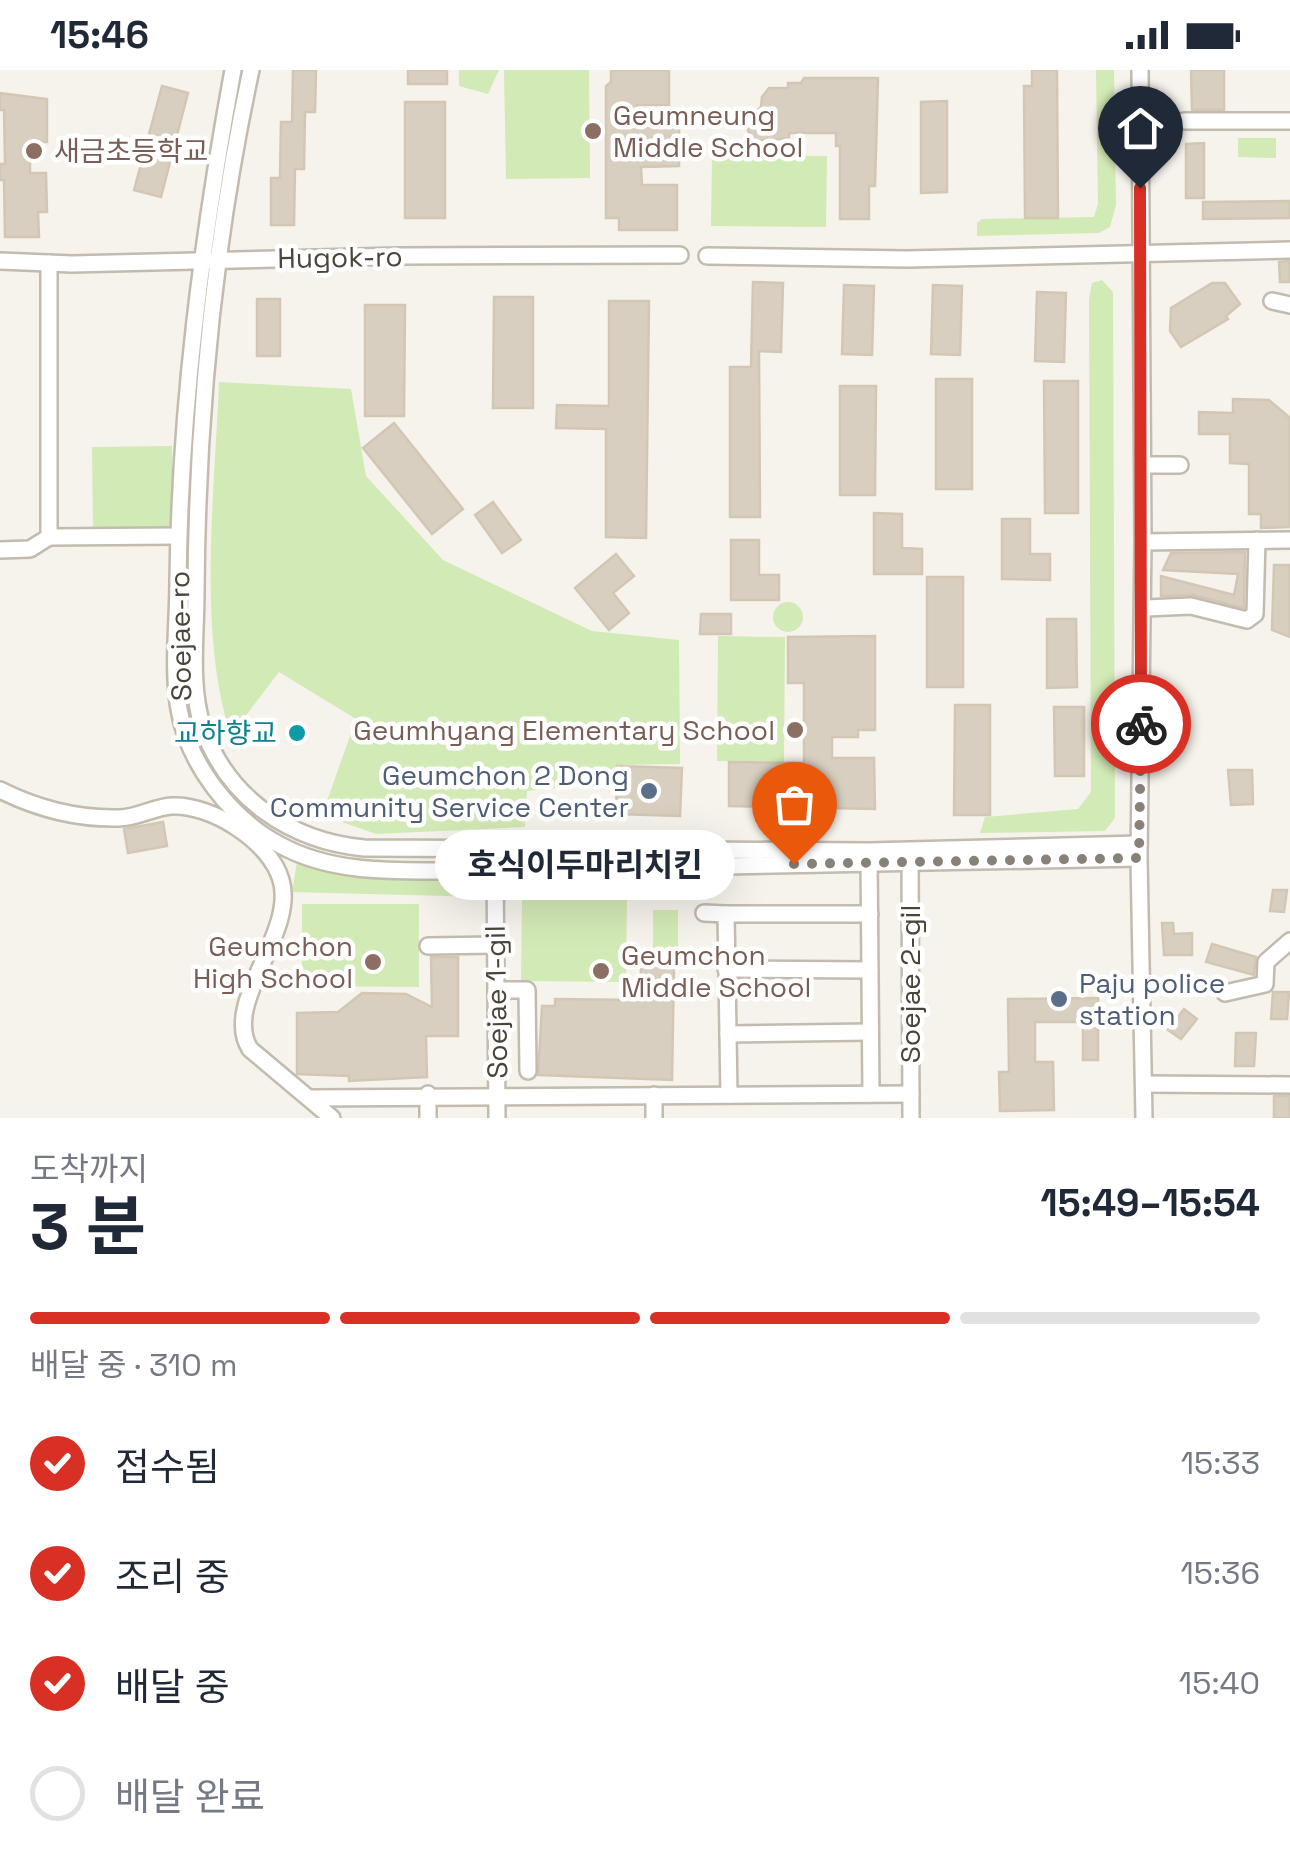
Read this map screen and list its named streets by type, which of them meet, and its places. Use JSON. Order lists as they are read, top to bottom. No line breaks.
{"streets":{"street":["Hugok-ro","Soejae-ro","Soejae 2-gil","Soejae 1-gil"]},"crossings":[["Hugok-ro","Soejae-ro"],["Soejae-ro","Soejae 1-gil"],["Soejae 2-gil","Soejae 1-gil"]],"places":["Geumneung Middle School","새금초등학교","Geumhyang Elementary School","교하향교","Geumchon 2 Dong Community Service Center","호식이두마리치킨","Geumchon High School","Geumchon Middle School","Paju police station"],"page":{"status":"15:46","bubble":"호식이두마리치킨","heading":["3 분","도착까지","15:49–15:54"],"bar":"배달 중 · 310 m","list":[["접수됨","15:33"],["조리 중","15:36"],["배달 중","15:40"],"배달 완료"]}}
